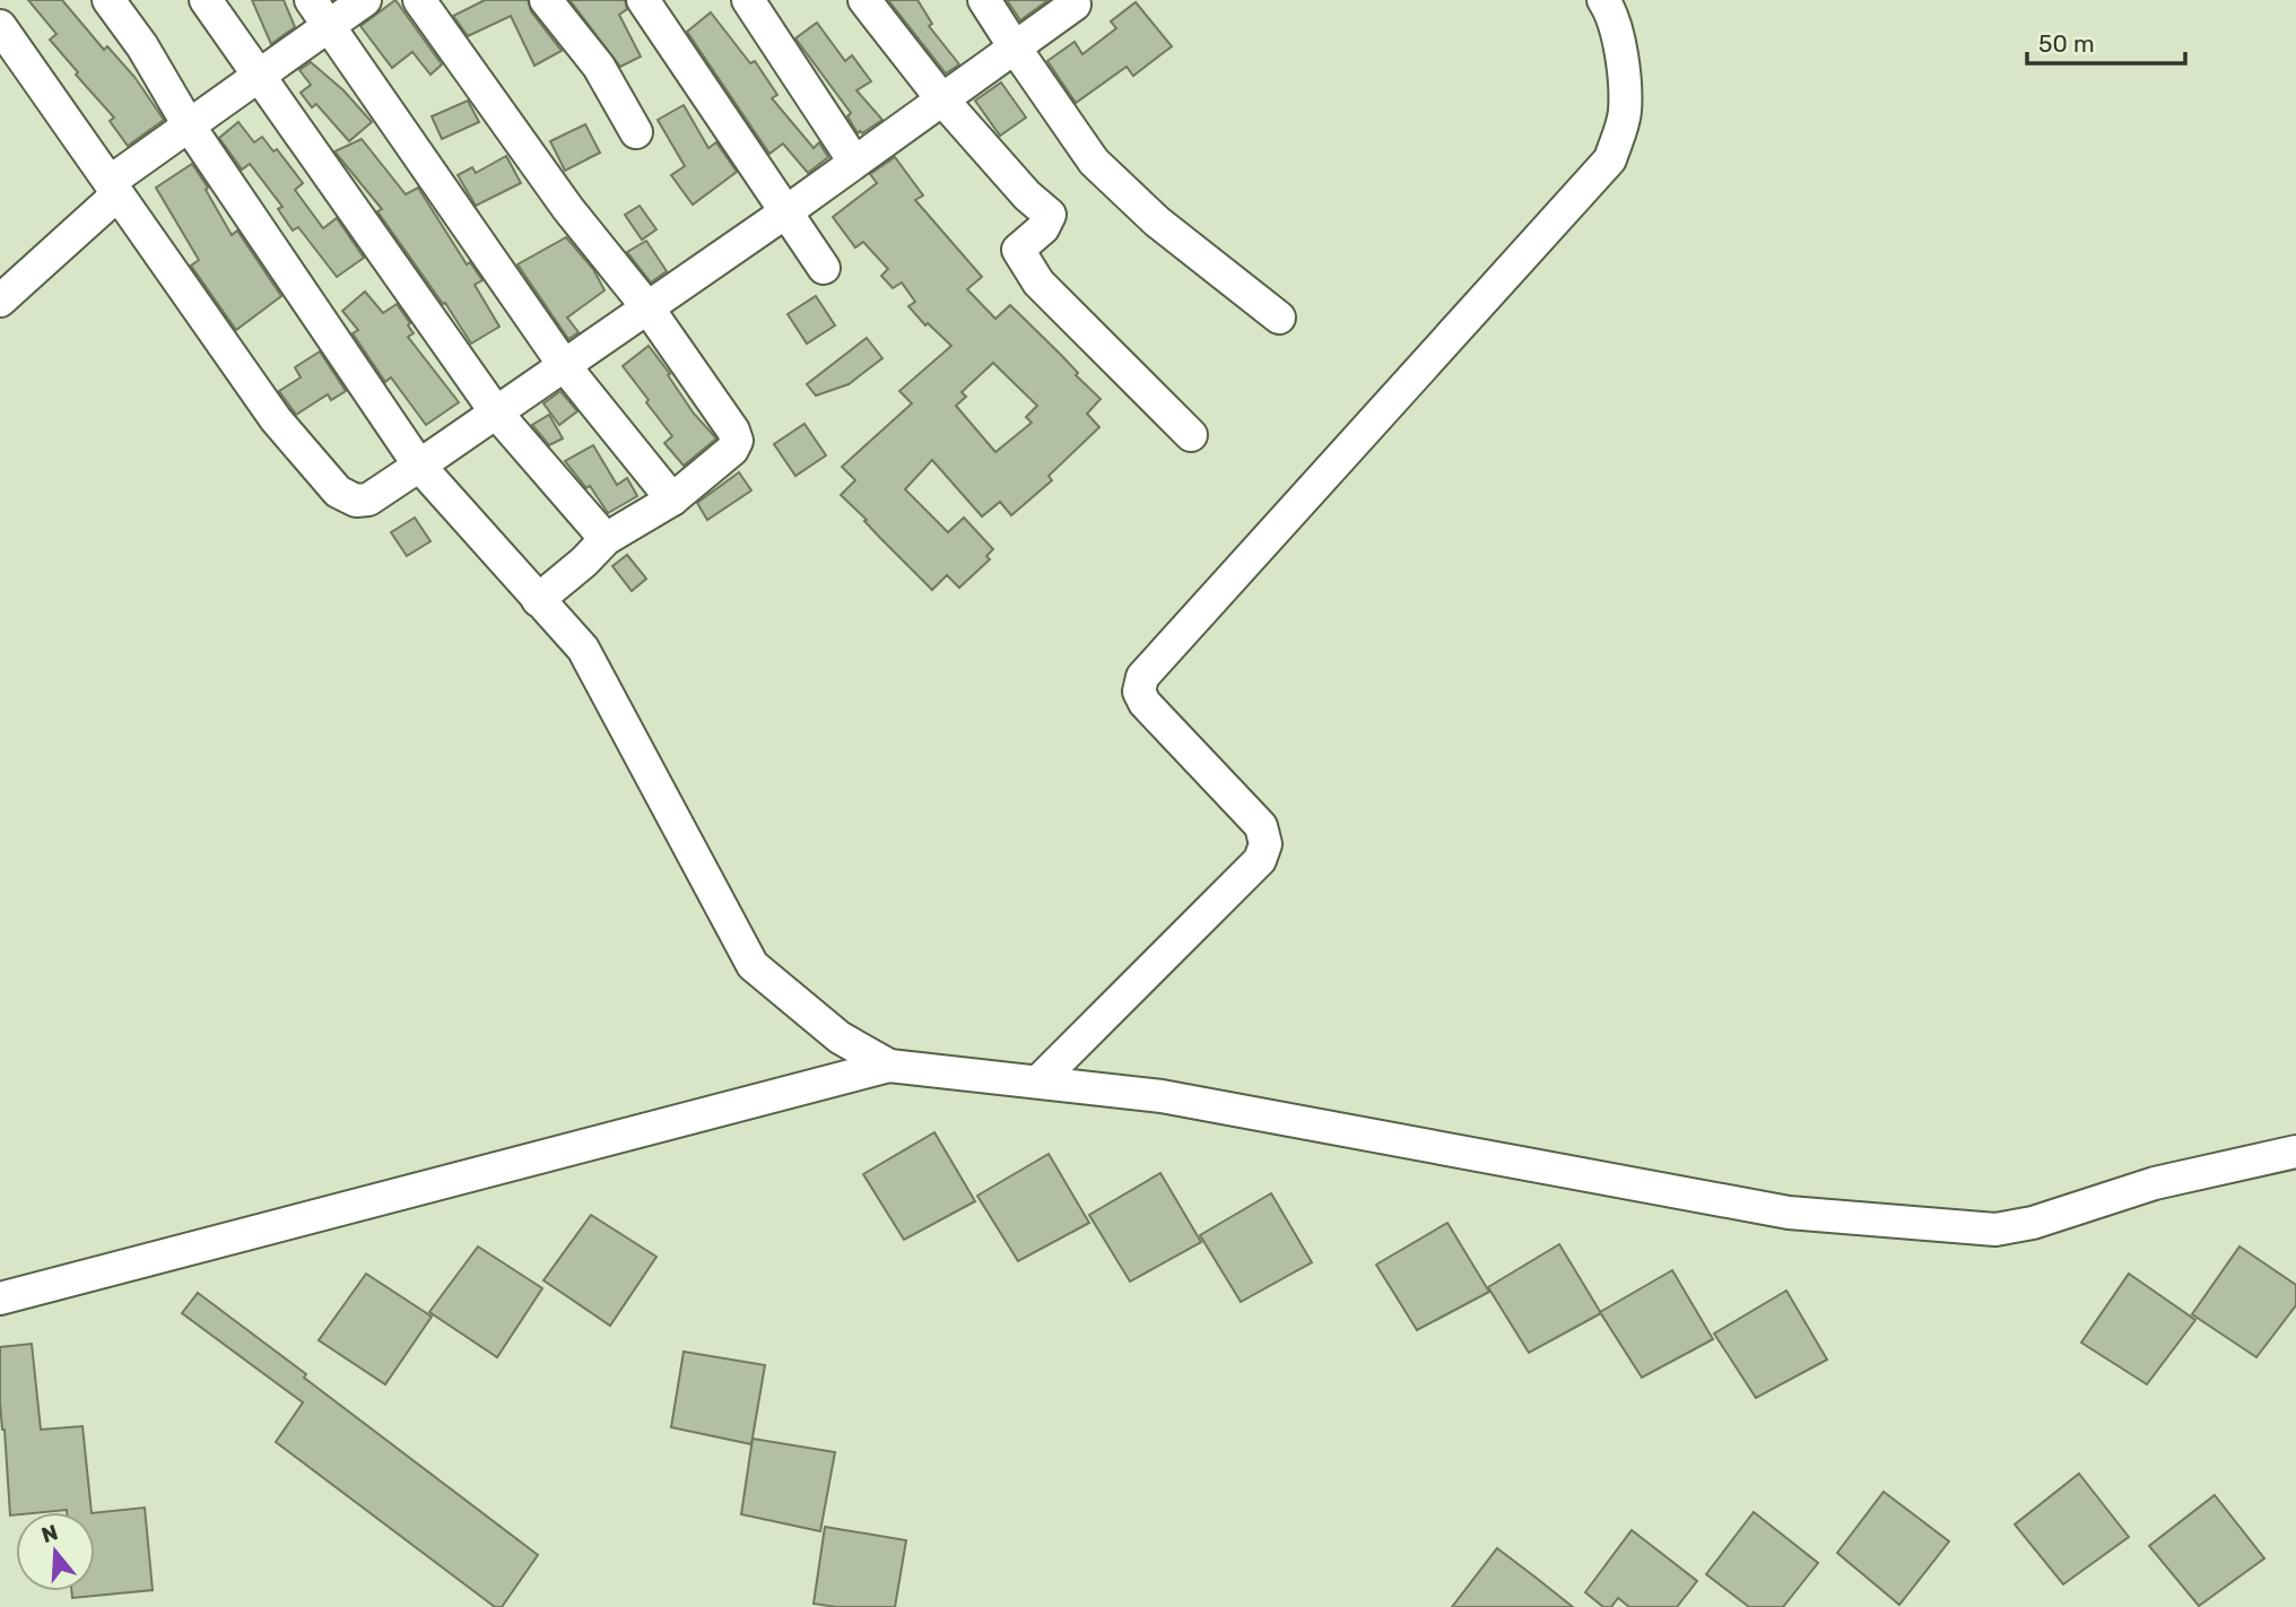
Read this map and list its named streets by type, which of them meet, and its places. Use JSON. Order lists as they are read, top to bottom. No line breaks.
{"scale_bar":"50 m","north":"top"}
